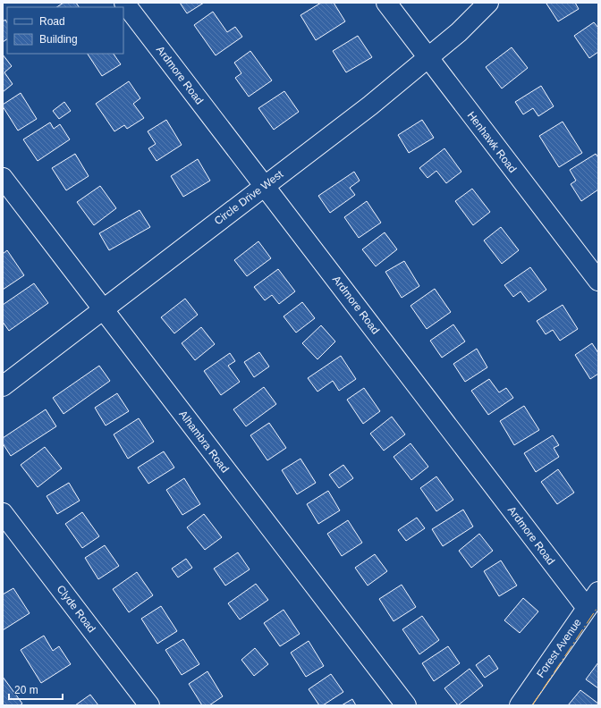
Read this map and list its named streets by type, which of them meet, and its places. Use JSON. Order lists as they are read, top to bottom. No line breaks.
{"streets":{"street":["Ardmore Road","Henhawk Road","Circle Drive West","Alhambra Road","Clyde Road","Forest Avenue"]},"crossings":[["Ardmore Road","Circle Drive West"],["Ardmore Road","Forest Avenue"],["Henhawk Road","Circle Drive West"],["Circle Drive West","Alhambra Road"]],"legend":["Road","Building"],"scale_bar":"20 m"}
